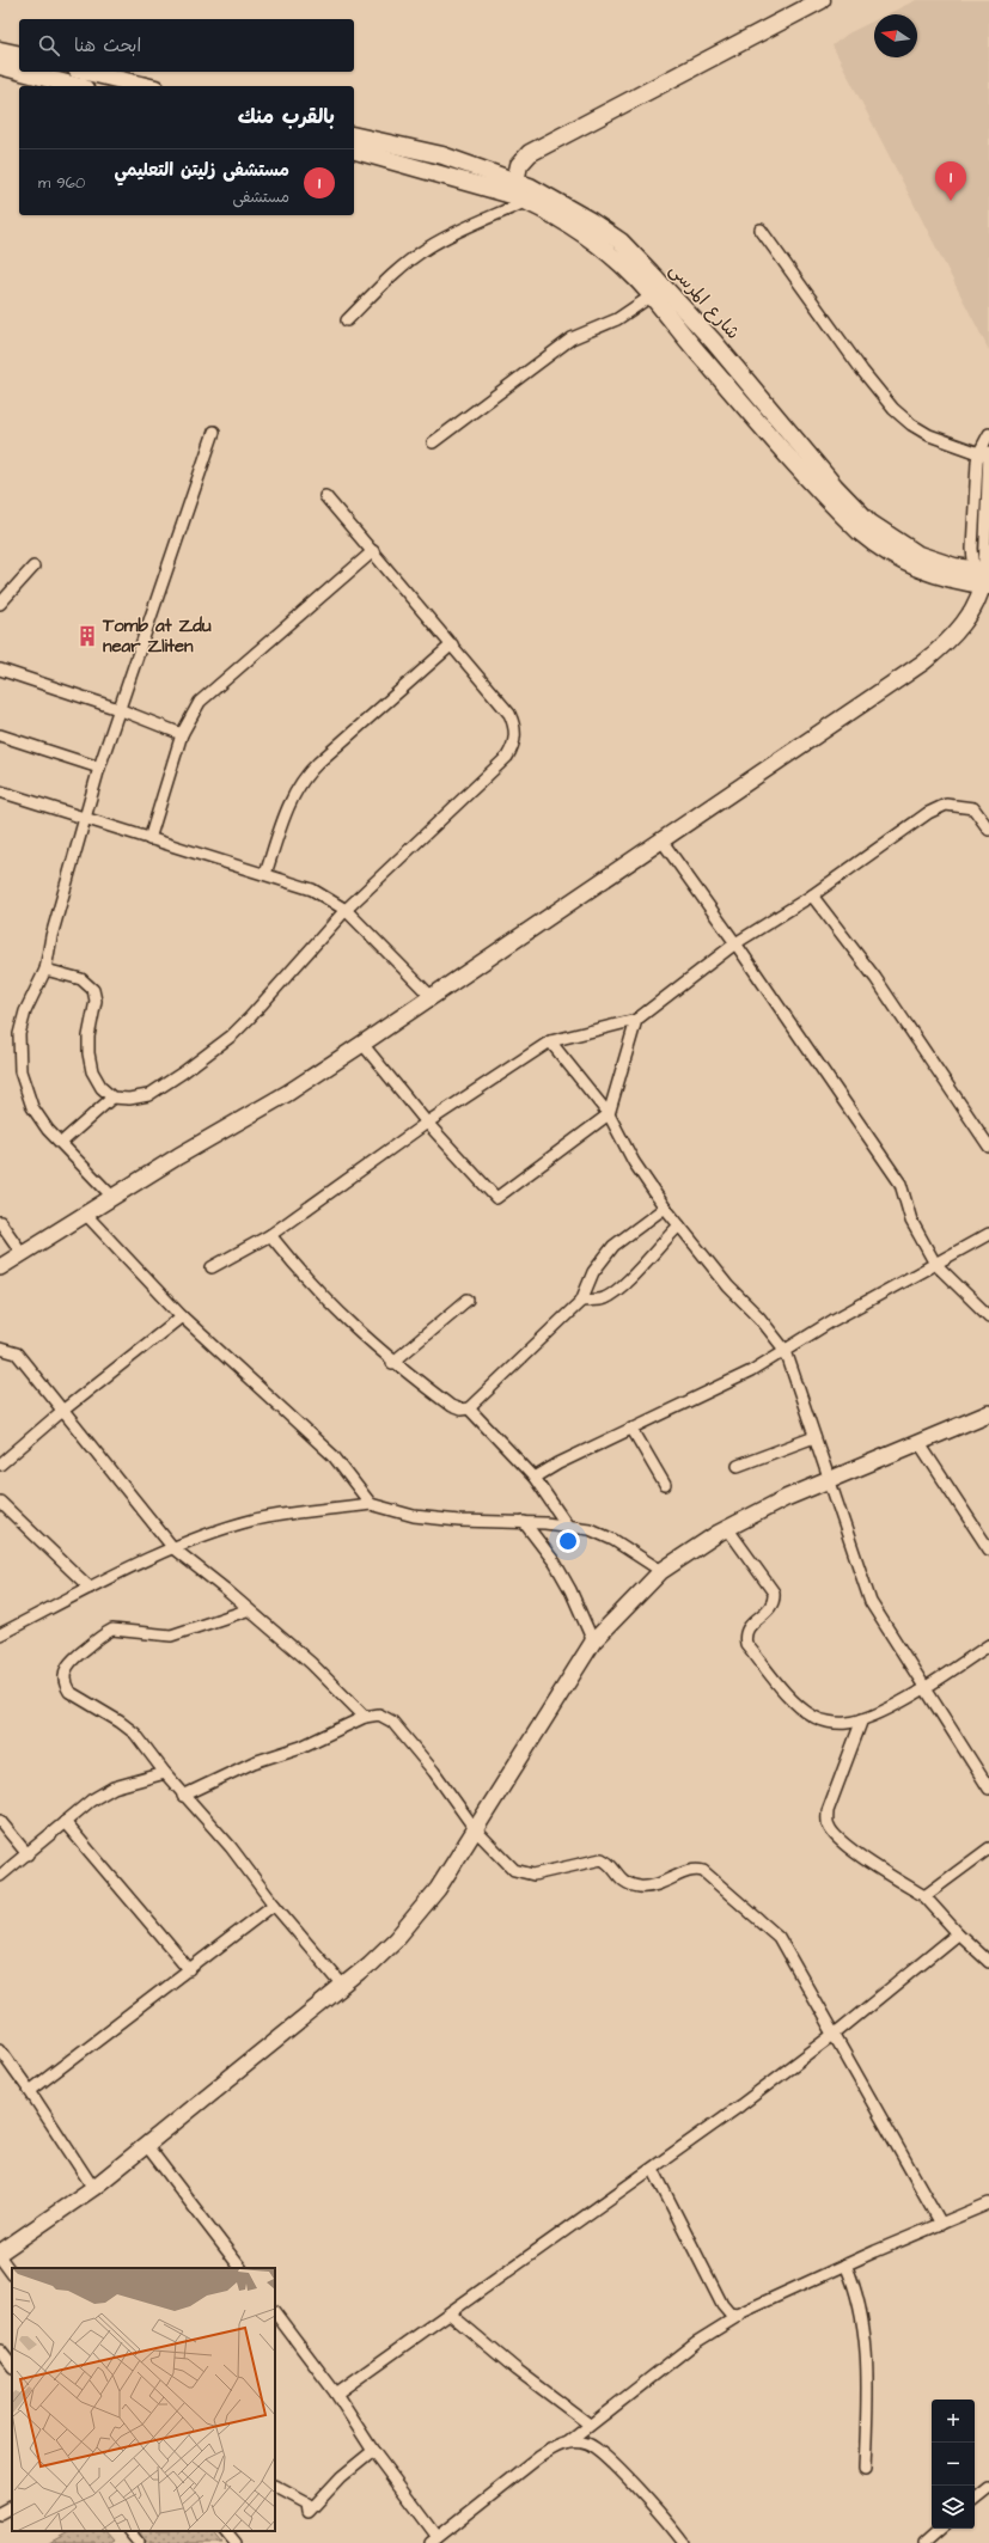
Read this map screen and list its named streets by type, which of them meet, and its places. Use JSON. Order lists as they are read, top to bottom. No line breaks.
{"streets":{"main road":["شارع المرسى"]},"places":{"building":["Tomb at Zdu near Zliten"]},"north":"left","page":{"search":"ابحث هنا","heading":"بالقرب منك","list":[{"mark":"1","name":"مستشفى زليتن التعليمي","note":"مستشفى","value":"960 m"}],"pins":"1","map_buttons":["+","−"]}}
